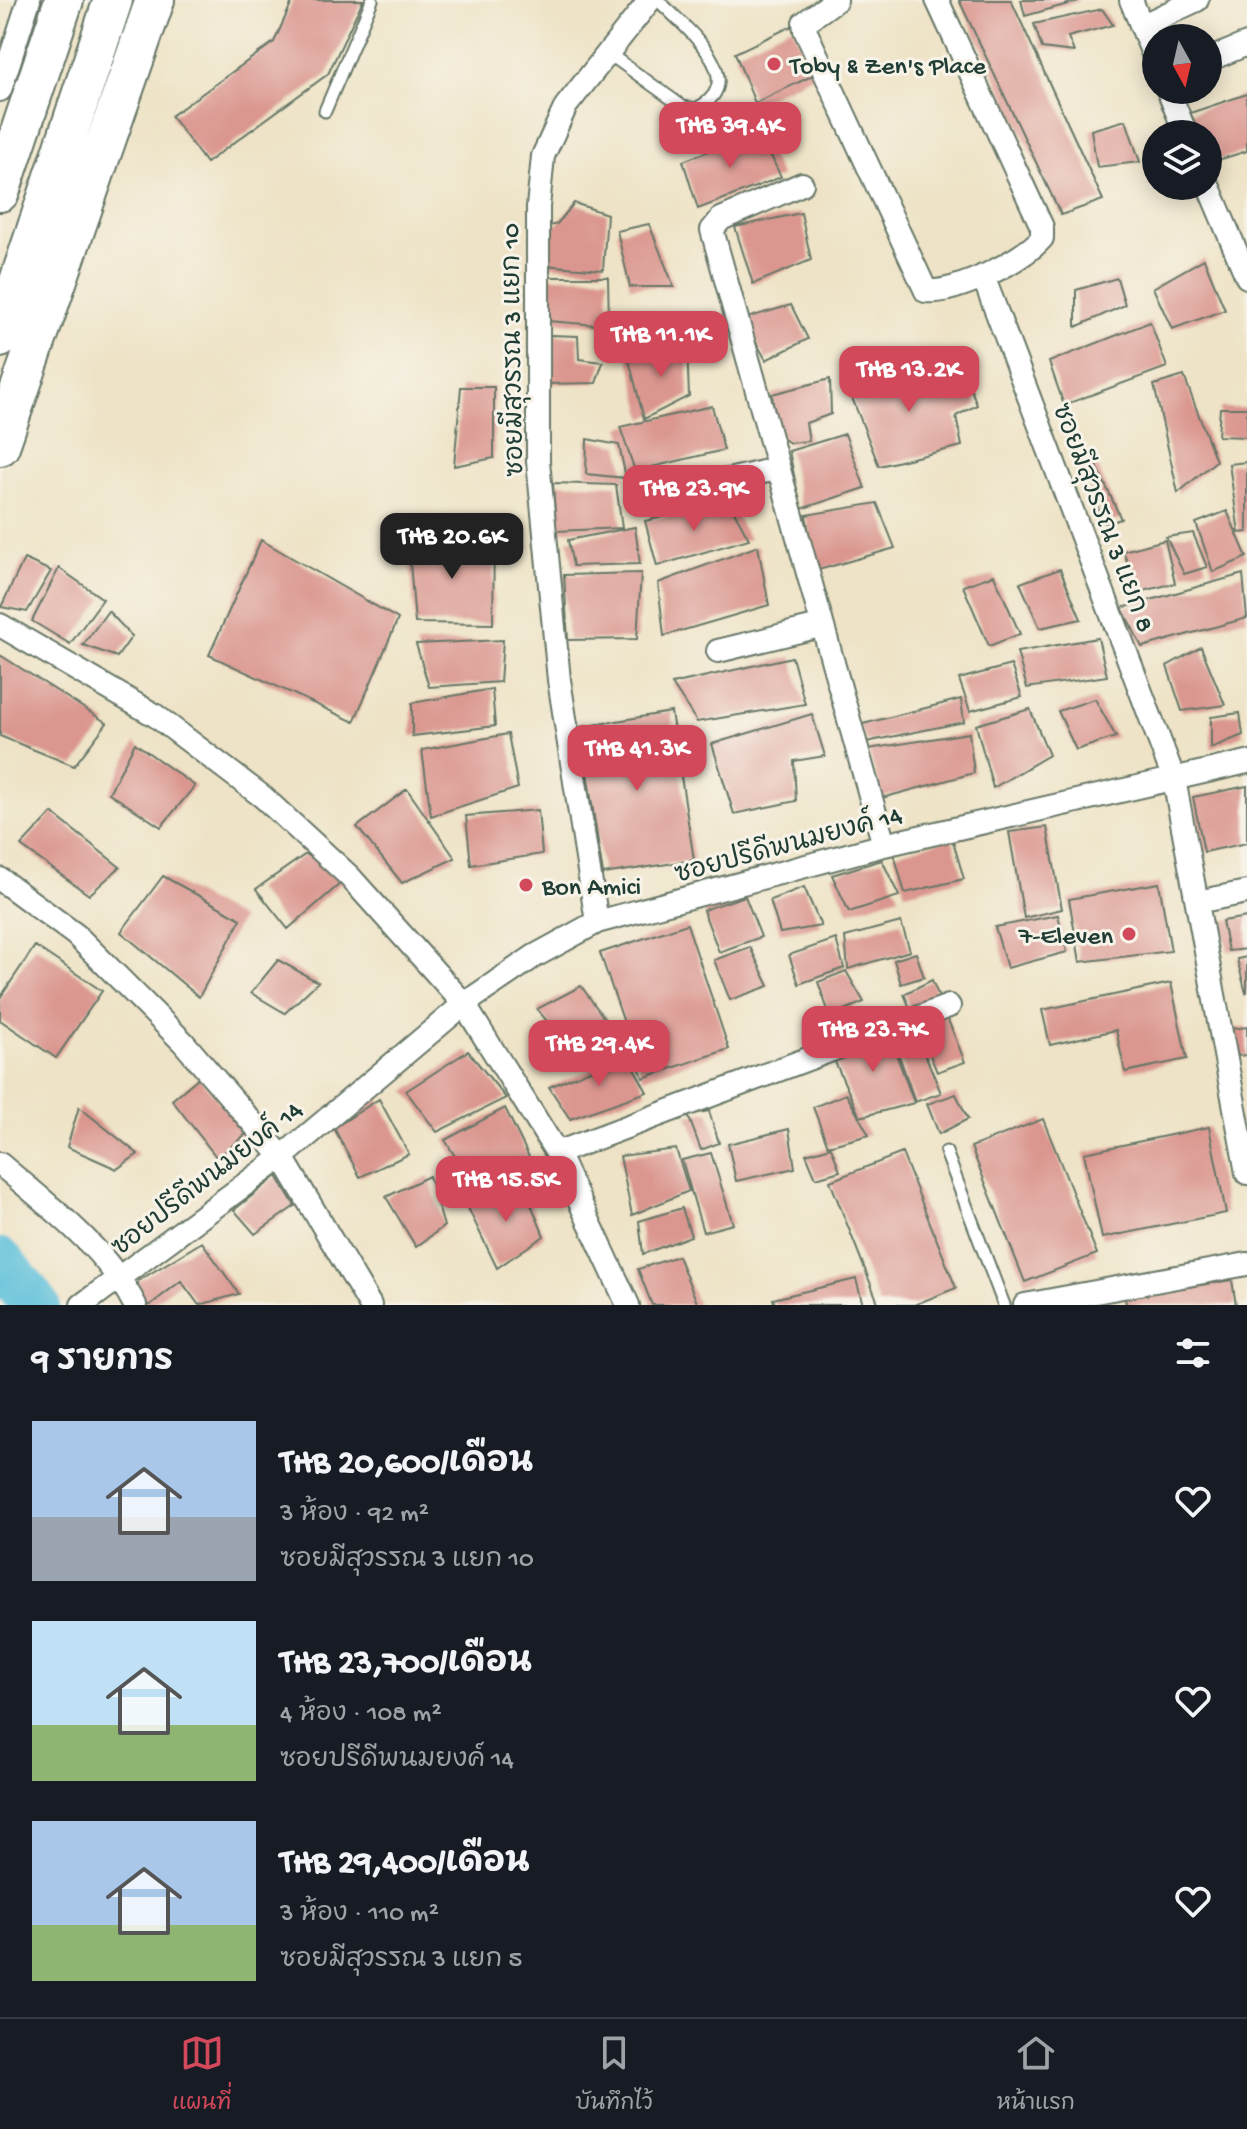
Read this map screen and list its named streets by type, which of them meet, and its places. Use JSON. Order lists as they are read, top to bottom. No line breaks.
{"streets":{"street":["ซอยมีสุวรรณ 3 แยก 10","ซอยมีสุวรรณ 3 แยก 8","ซอยปรีดีพนมยงค์ 14"]},"crossings":[["ซอยมีสุวรรณ 3 แยก 10","ซอยปรีดีพนมยงค์ 14"],["ซอยมีสุวรรณ 3 แยก 8","ซอยปรีดีพนมยงค์ 14"]],"places":["Toby & Zen's Place","Bon Amici","7-Eleven"],"north":"bottom","page":{"price":["THB 39.4K","THB 11.1K","THB 13.2K","THB 23.9K","THB 20.6K","THB 41.3K","THB 23.7K","THB 29.4K","THB 15.5K"],"heading":"9 รายการ","list":[{"name":"THB 20,600/เดือน","note":"3 ห้อง · 92 m² · ซอยมีสุวรรณ 3 แยก 10"},{"name":"THB 23,700/เดือน","note":"4 ห้อง · 108 m² · ซอยปรีดีพนมยงค์ 14"},{"name":"THB 29,400/เดือน","note":"3 ห้อง · 110 m² · ซอยมีสุวรรณ 3 แยก 5"}],"tabs":["แผนที่","บันทึกไว้","หน้าแรก"]}}
